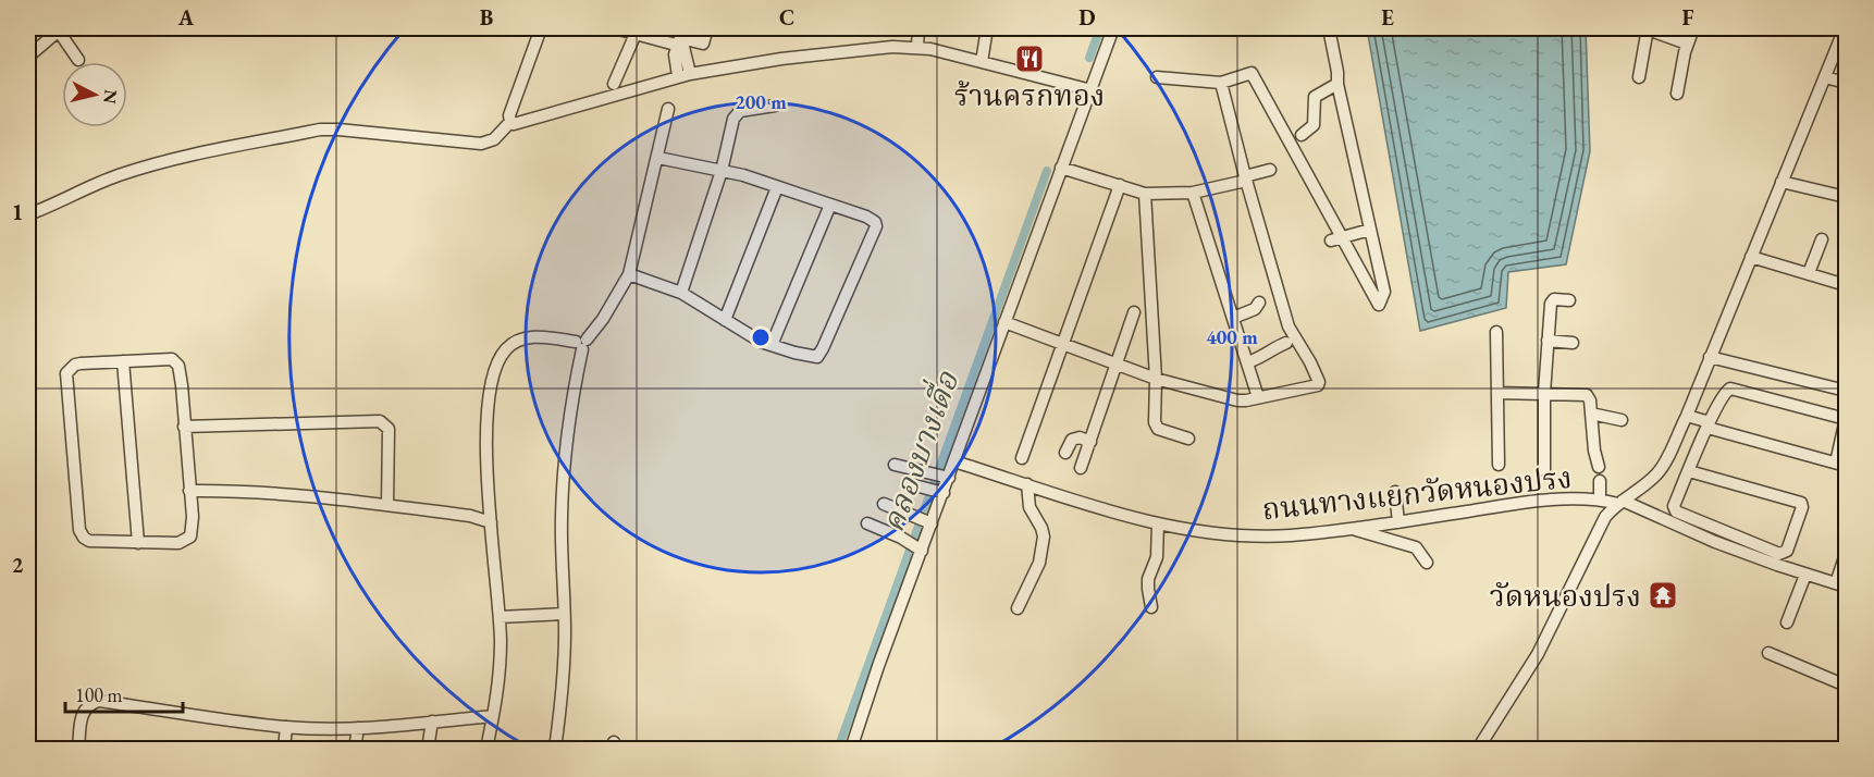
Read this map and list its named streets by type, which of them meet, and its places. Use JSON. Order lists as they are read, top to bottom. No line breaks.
{"streets":{"street":["ถนนทางแยกวัดหนองปรง"]},"water":["คลองบางเดื่อ"],"places":{"restaurant":["ร้านครกทอง"],"temple":["วัดหนองปรง"]},"scale_bar":"100 m","north":"right","grid":{"columns":["A","B","C","D","E","F"],"rows":["1","2"]},"rings":["200 m","400 m"]}
